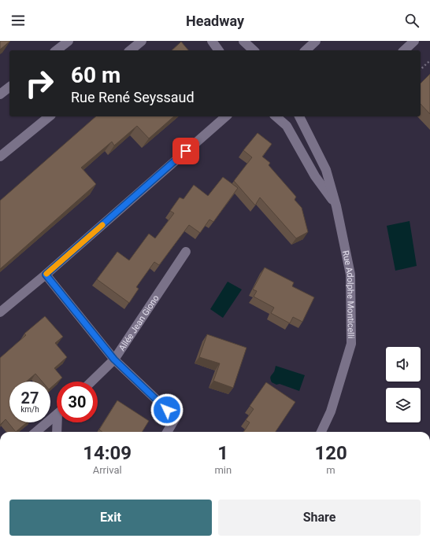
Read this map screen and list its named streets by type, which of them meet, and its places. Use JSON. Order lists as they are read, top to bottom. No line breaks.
{"streets":{"street":["Rue Adolphe Monticelli","Allée Jean Giono"]},"page":{"header":"Headway","turn":["60 m","Rue René Seyssaud"],"speed":"27 km/h","limit":"30","eta":["14:09","Arrival","1","min","120","m"],"buttons":["Exit","Share"]}}
